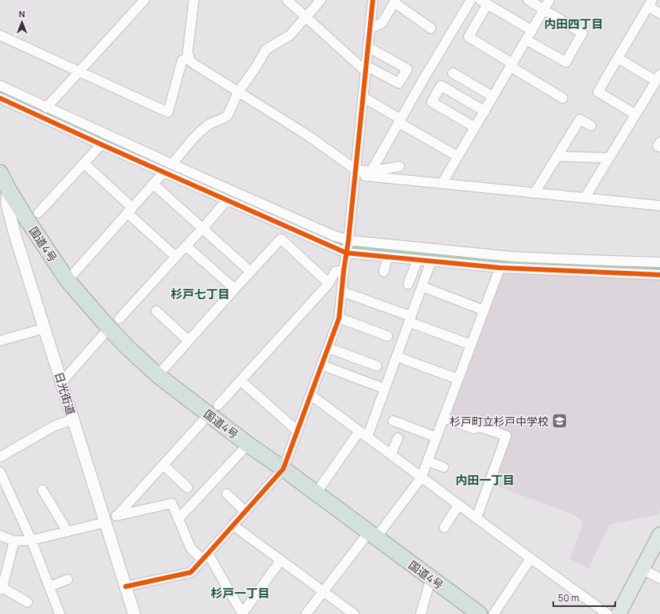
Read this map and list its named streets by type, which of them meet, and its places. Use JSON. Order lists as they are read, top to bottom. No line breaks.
{"streets":{"highway":["国道4号","日光街道"]},"crossings":[["国道4号","日光街道"]],"districts":["内田四丁目","杉戸七丁目","内田一丁目","杉戸一丁目"],"places":{"school or university":["杉戸町立杉戸中学校"]},"scale_bar":"50 m","north":"top"}
